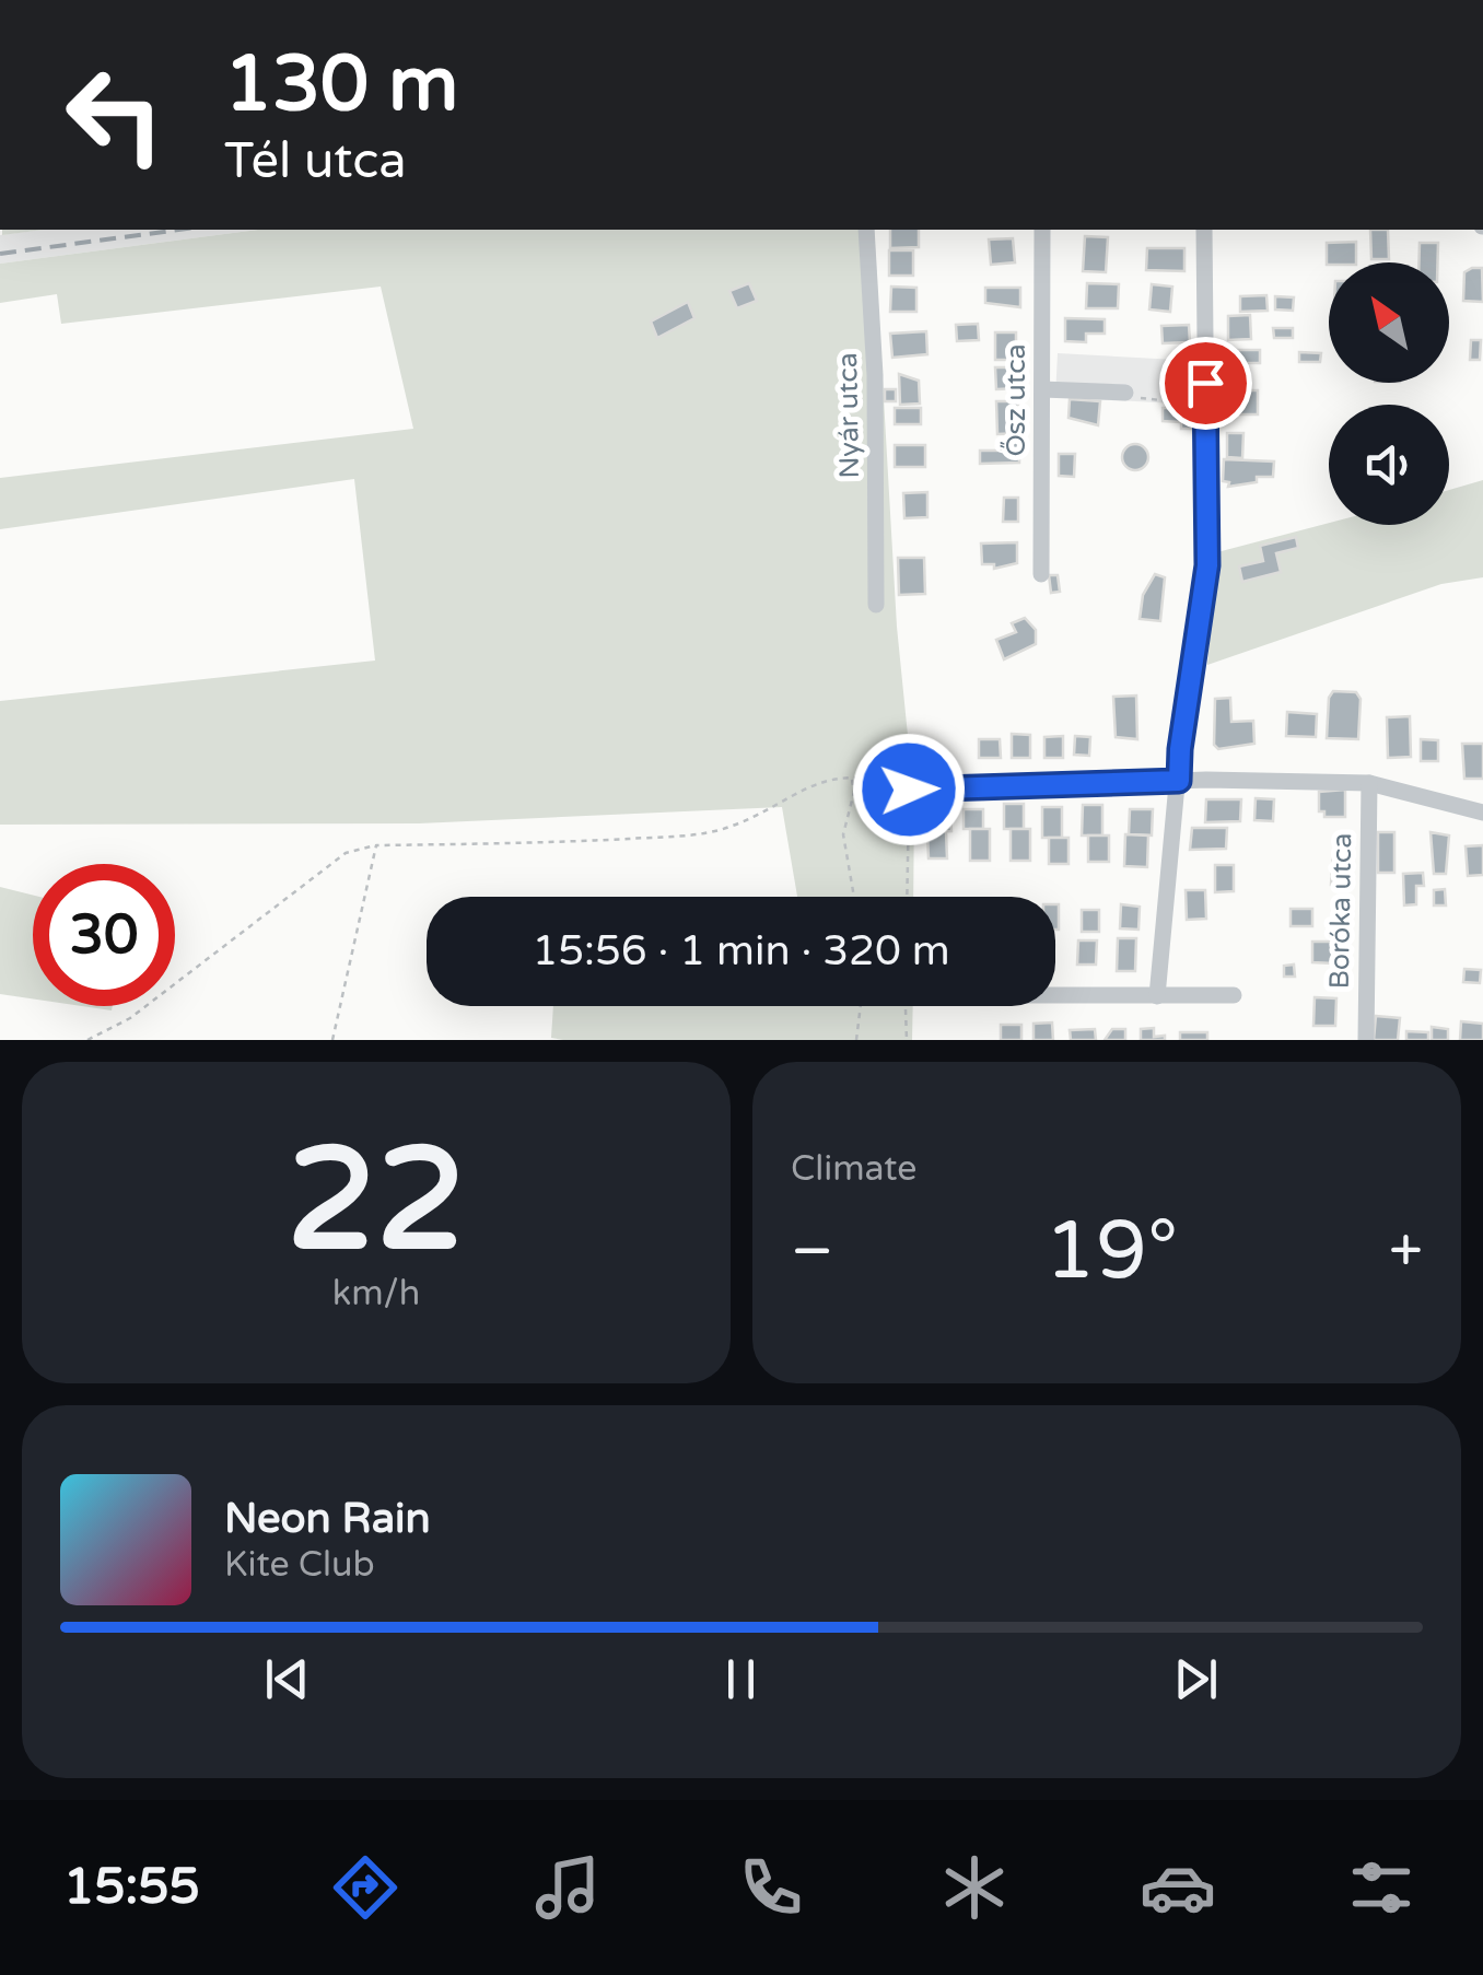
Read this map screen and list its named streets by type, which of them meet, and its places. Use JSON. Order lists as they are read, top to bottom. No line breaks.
{"streets":{"street":["Ősz utca","Nyár utca","Boróka utca"]},"north":"top left","page":{"turn":["130 m","Tél utca"],"limit":"30","trip":"15:56 · 1 min · 320 m","tile":[["22","km/h"],"Climate"],"heat":["−","19°","+"],"song":["Neon Rain","Kite Club"],"tabs":"15:55"}}
